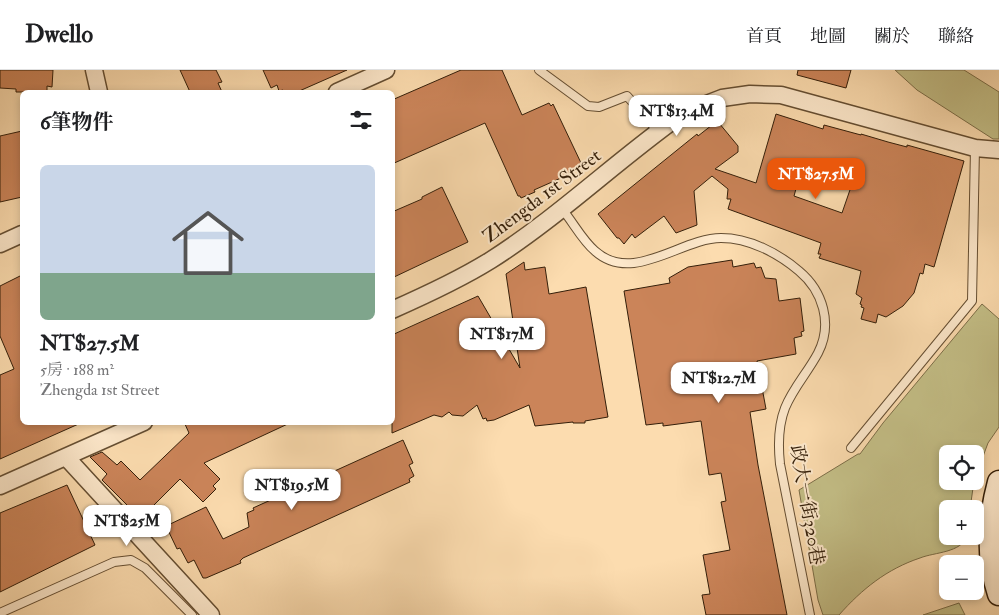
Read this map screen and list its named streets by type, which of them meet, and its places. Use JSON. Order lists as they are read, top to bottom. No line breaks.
{"streets":{"street":["Zhengda 1st Street"],"lane":["政大一街320巷"]},"crossings":[["Zhengda 1st Street","政大一街320巷"]],"page":{"header":"Dwello","nav":["首頁","地圖","關於","聯絡"],"heading":"6筆物件","price":["NT$13.4M","NT$27.5M","NT$17M","NT$12.7M","NT$19.5M","NT$25M"],"list":[{"name":"NT$27.5M","note":"5房 · 188 m² · Zhengda 1st Street"}],"map_buttons":["+","−"]}}
